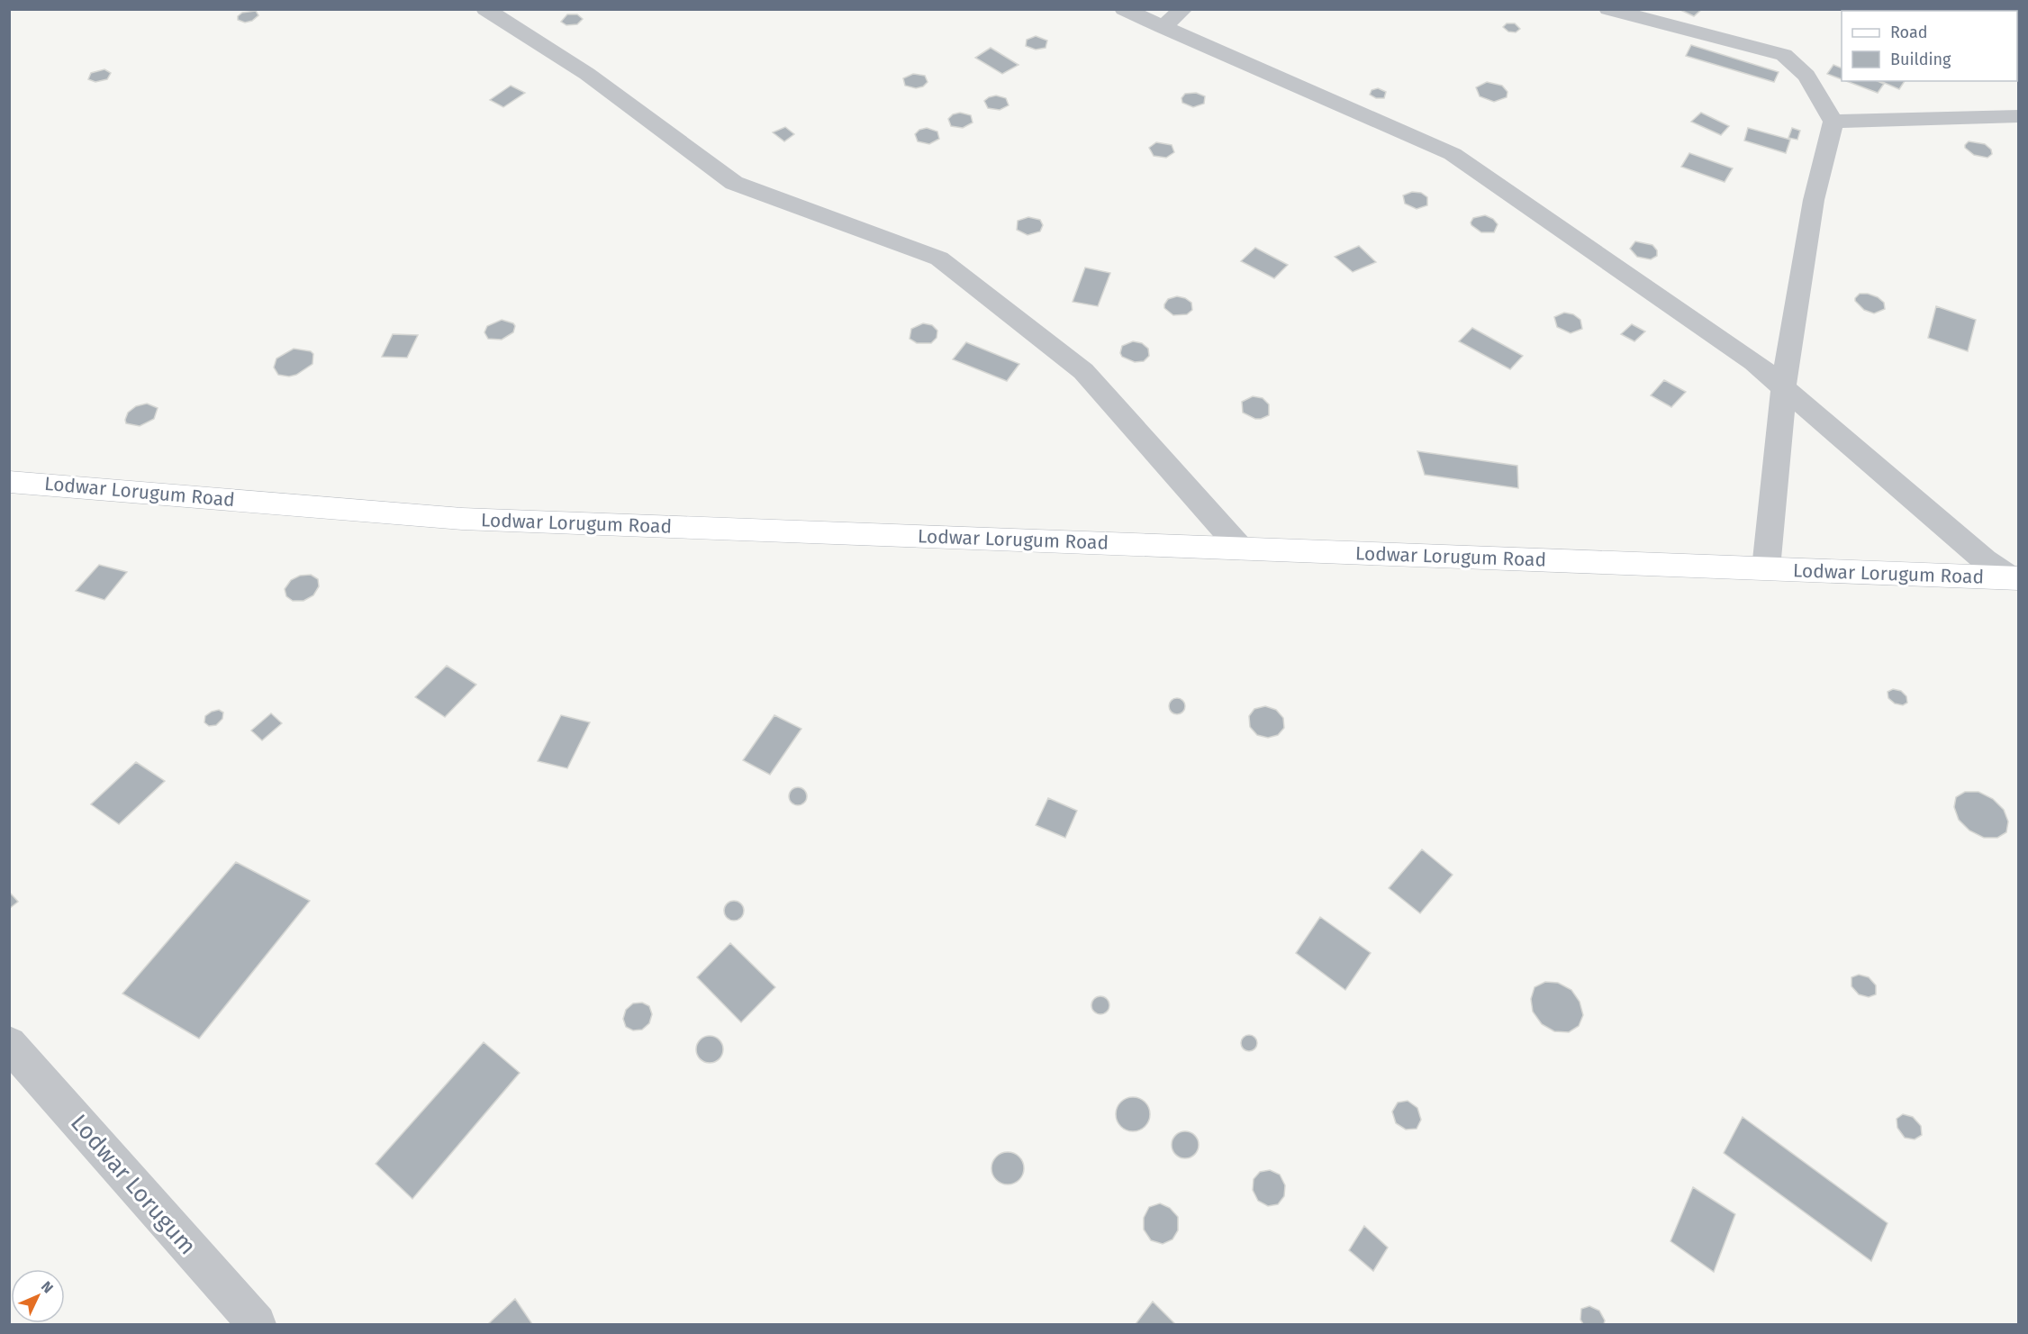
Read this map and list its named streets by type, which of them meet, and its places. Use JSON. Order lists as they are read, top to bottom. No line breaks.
{"streets":{"main road":["Lodwar Lorugum Road"],"street":["Lodwar Lorugum"]},"legend":["Road","Building"],"north":"top right"}
